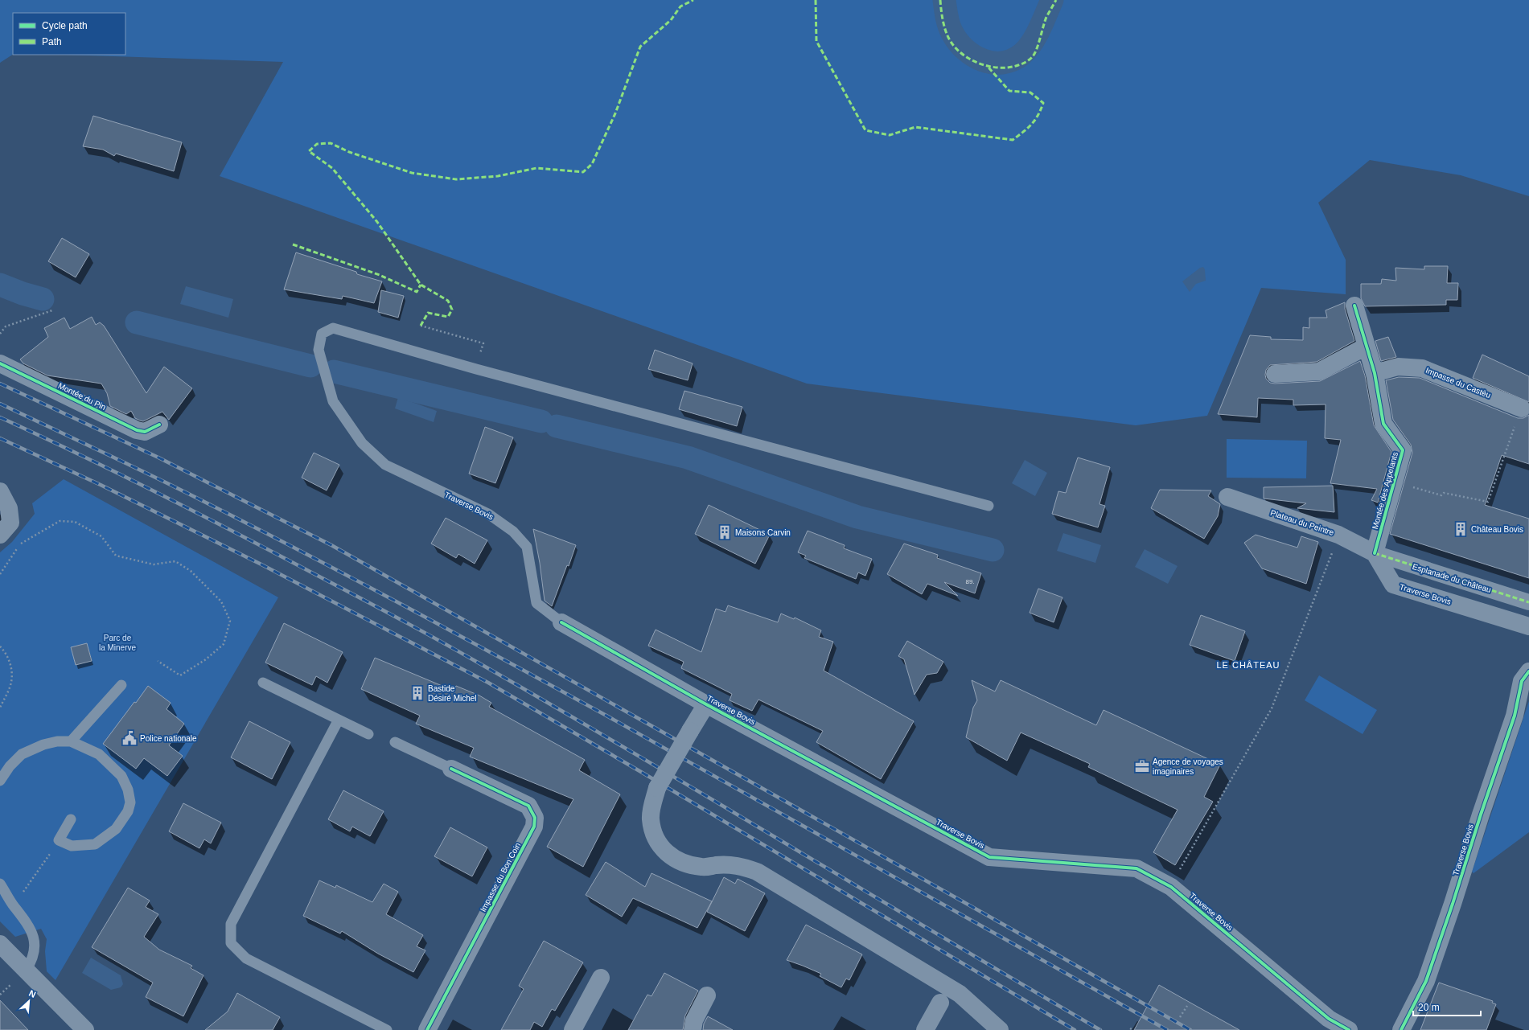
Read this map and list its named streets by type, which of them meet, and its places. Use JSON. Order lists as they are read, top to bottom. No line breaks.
{"streets":{"street":["Impasse du Castèu","Montée du Pin","Montée des Appelants","Traverse Bovis","Plateau du Peintre","Esplanade du Château","Impasse du Bon Coin"]},"crossings":[["Impasse du Castèu","Montée des Appelants"],["Montée des Appelants","Traverse Bovis"],["Montée des Appelants","Plateau du Peintre"],["Montée des Appelants","Esplanade du Château"],["Traverse Bovis","Plateau du Peintre"],["Traverse Bovis","Esplanade du Château"],["Plateau du Peintre","Esplanade du Château"]],"districts":["LE CHÂTEAU"],"parks":["Parc de la Minerve"],"places":{"building":["Château Bovis","Maisons Carvin","Bastide Désiré Michel"],"public building":["Police nationale"],"office":["Agence de voyages imaginaires"]},"house_numbers":["89."],"legend":["Cycle path","Path"],"scale_bar":"20 m","north":"top right"}
